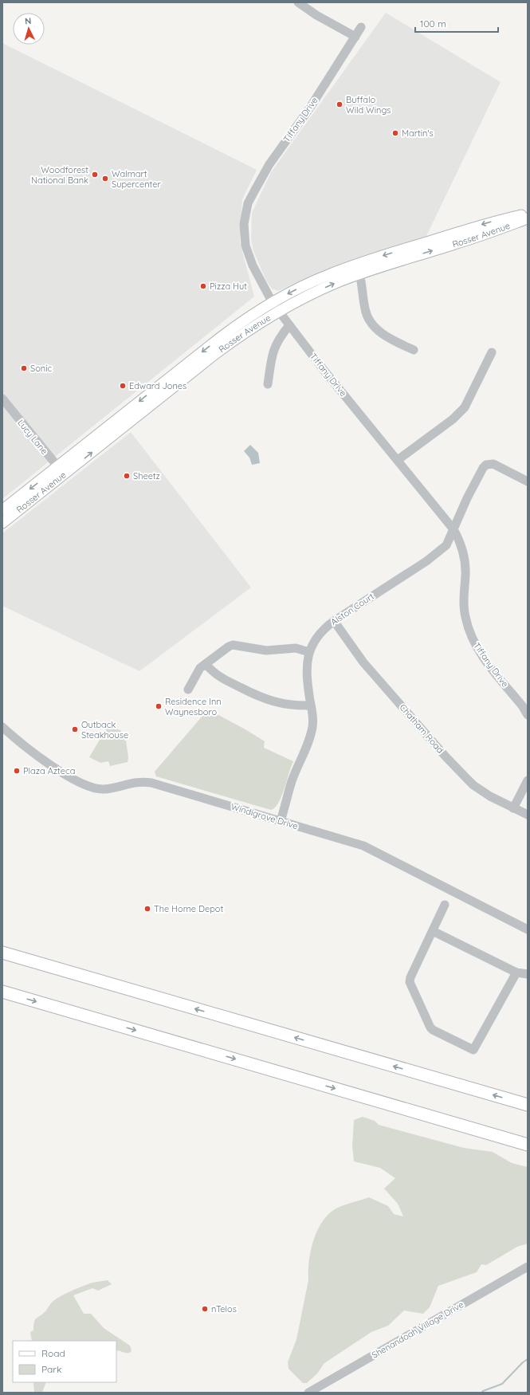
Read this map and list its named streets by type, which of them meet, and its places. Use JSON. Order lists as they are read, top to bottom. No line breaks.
{"streets":{"main road":["Rosser Avenue"],"street":["Tiffany Drive","Lucy Lane","Alston Court","Chatham Road","Windigrove Drive","Shenandoah Village Drive"]},"crossings":[["Tiffany Drive","Rosser Avenue"],["Tiffany Drive","Alston Court"],["Rosser Avenue","Lucy Lane"],["Alston Court","Chatham Road"],["Alston Court","Windigrove Drive"]],"places":["Buffalo Wild Wings","Martin's","Woodforest National Bank","Walmart Supercenter","Pizza Hut","Sonic","Edward Jones","Sheetz","Residence Inn Waynesboro","Outback Steakhouse","Plaza Azteca","The Home Depot","nTelos"],"legend":["Road","Park"],"scale_bar":"100 m","north":"top"}
